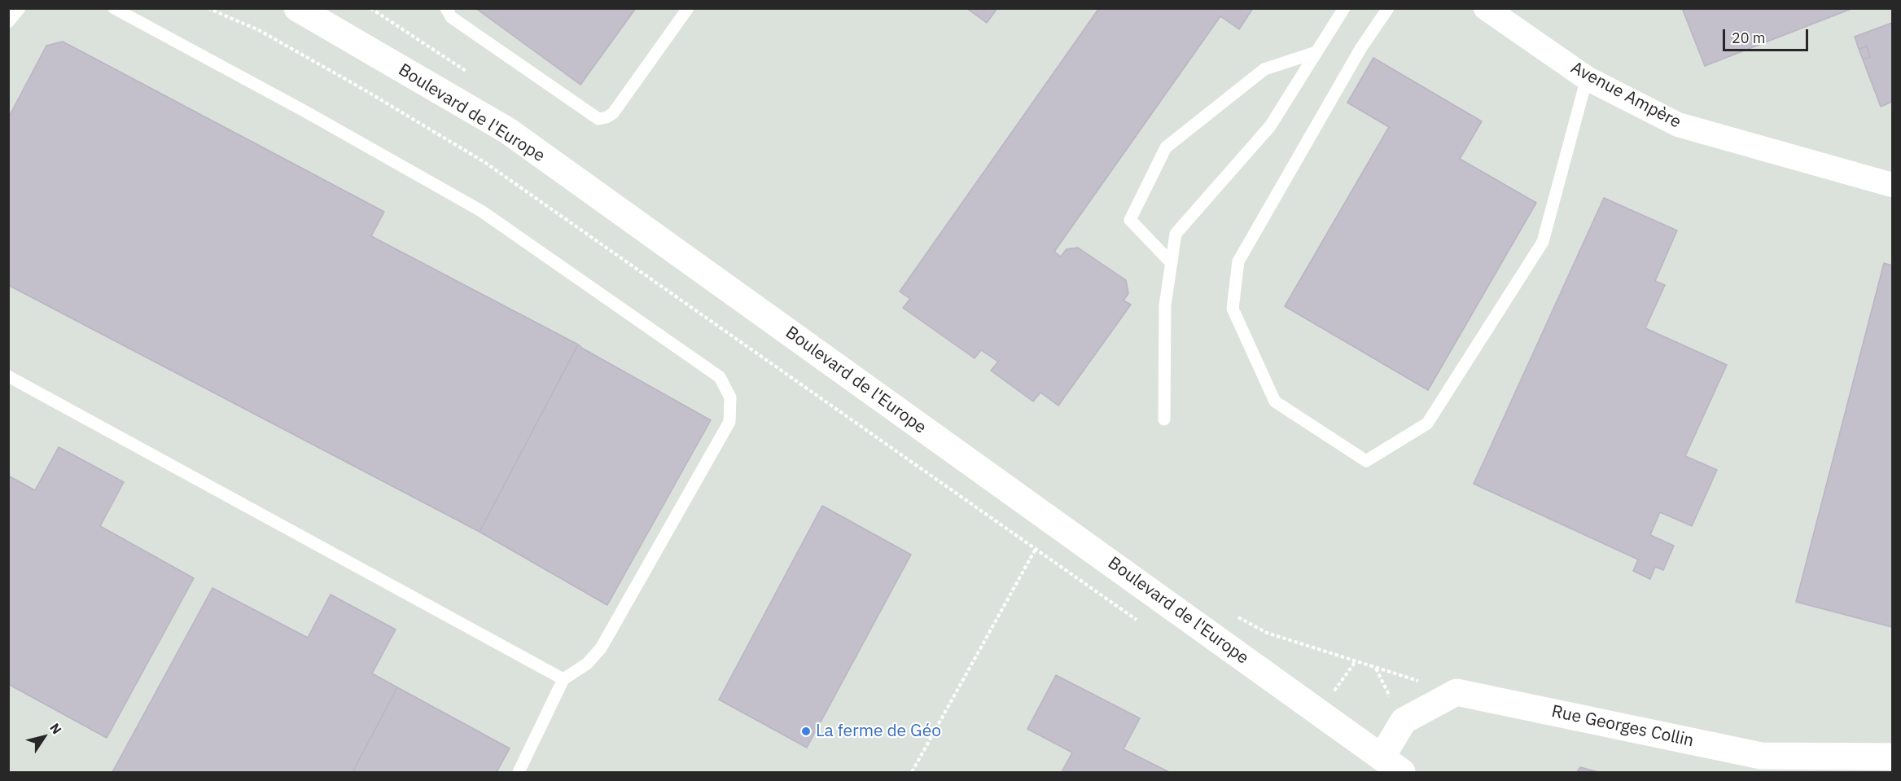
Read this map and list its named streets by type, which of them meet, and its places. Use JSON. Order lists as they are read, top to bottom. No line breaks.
{"streets":{"main road":["Boulevard de l'Europe","Rue Georges Collin"],"street":["Avenue Ampère"]},"places":["La ferme de Géo"],"scale_bar":"20 m","north":"top right"}
